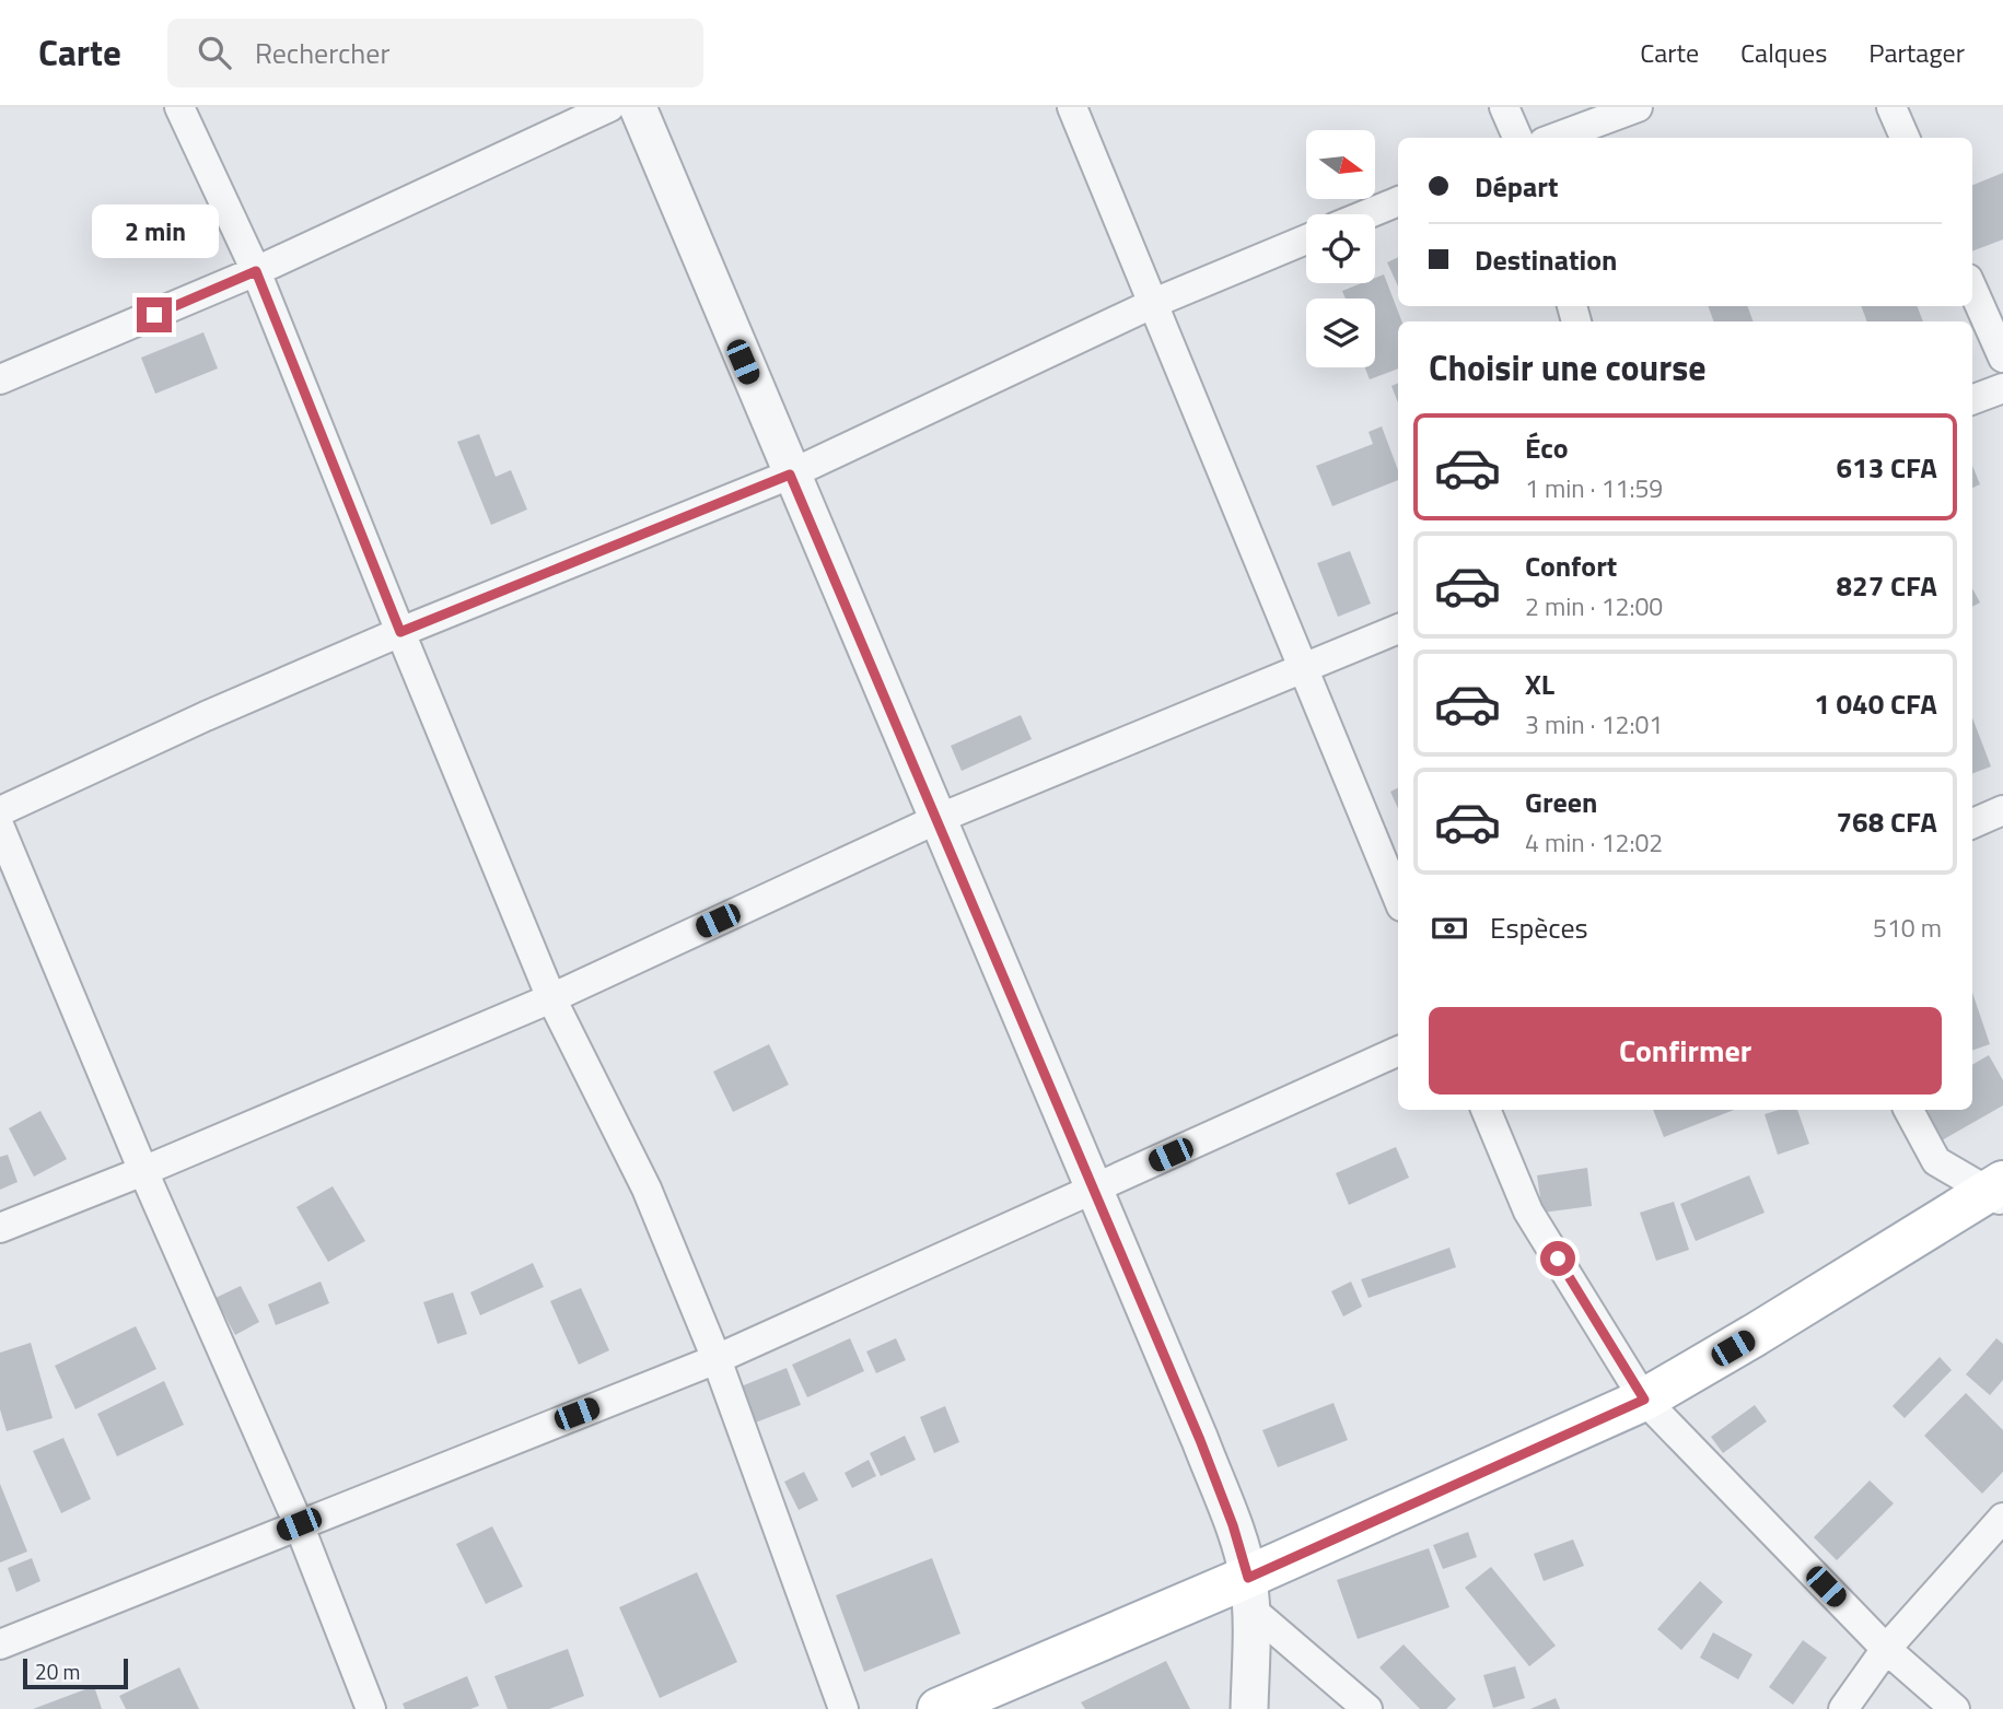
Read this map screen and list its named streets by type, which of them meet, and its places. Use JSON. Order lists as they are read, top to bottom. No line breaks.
{"scale_bar":"20 m","north":"right","page":{"header":"Carte","search":"Rechercher","nav":["Carte","Calques","Partager"],"banner":["Départ","Destination"],"bubble":"2 min","heading":"Choisir une course","list":[{"name":"Éco","note":"1 min · 11:59","value":"613 CFA"},{"name":"Confort","note":"2 min · 12:00","value":"827 CFA"},{"name":"XL","note":"3 min · 12:01","value":"1 040 CFA"},{"name":"Green","note":"4 min · 12:02","value":"768 CFA"}],"pay":["Espèces","510 m"],"buttons":"Confirmer","scale":"20 m"}}
